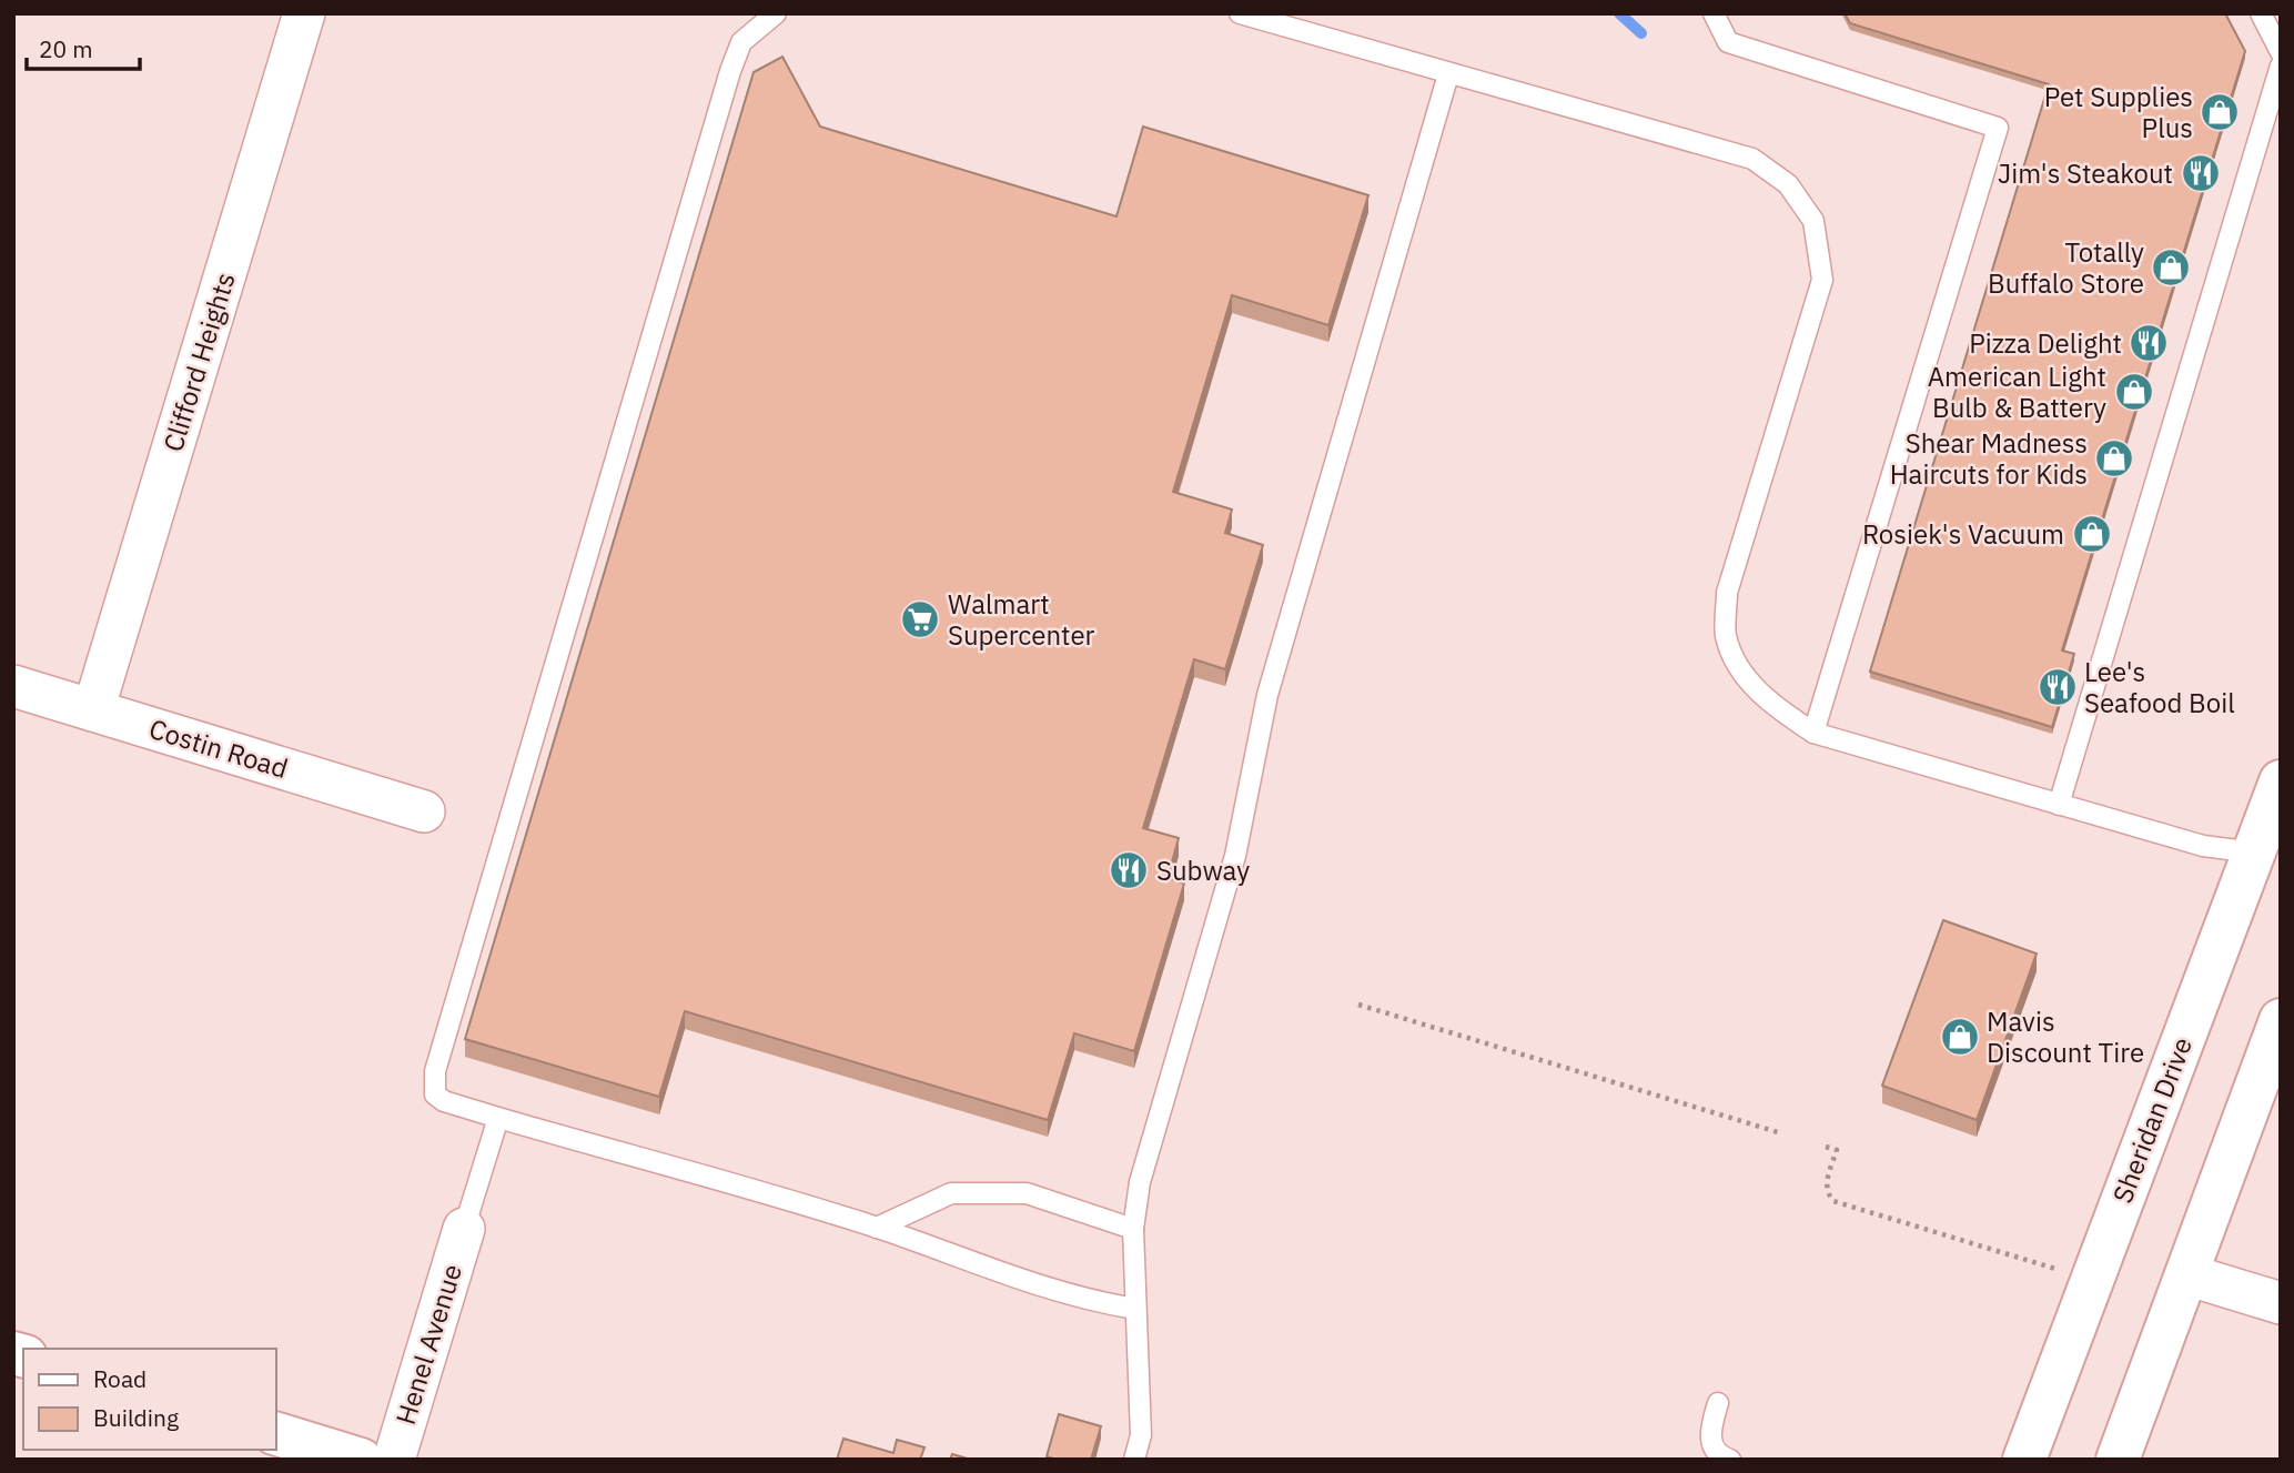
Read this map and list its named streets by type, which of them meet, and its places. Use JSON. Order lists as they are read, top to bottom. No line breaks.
{"streets":{"main road":["Sheridan Drive"],"street":["Clifford Heights","Costin Road","Henel Avenue"]},"crossings":[["Clifford Heights","Costin Road"]],"places":{"shop":["Pet Supplies Plus","Totally Buffalo Store","American Light Bulb & Battery","Shear Madness Haircuts for Kids","Rosiek's Vacuum","Mavis Discount Tire"],"restaurant":["Jim's Steakout","Pizza Delight","Lee's Seafood Boil","Subway"],"supermarket":["Walmart Supercenter"]},"legend":["Road","Building"],"scale_bar":"20 m"}
